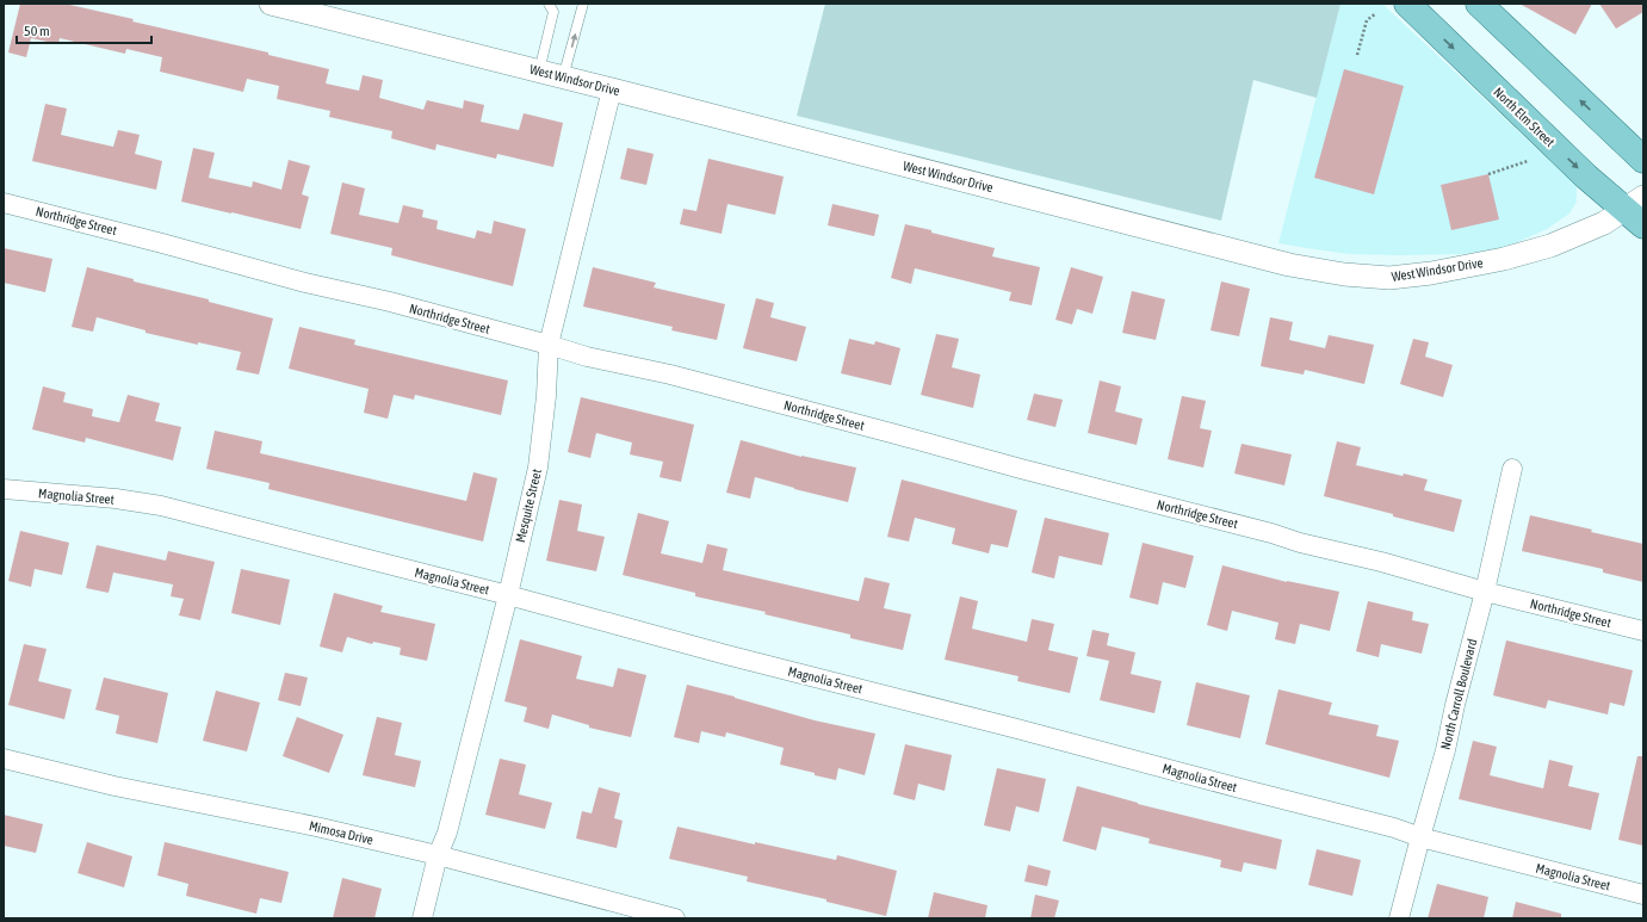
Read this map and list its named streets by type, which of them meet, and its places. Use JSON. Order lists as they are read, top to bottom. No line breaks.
{"streets":{"main road":["North Elm Street"],"street":["West Windsor Drive","Northridge Street","Magnolia Street","Mesquite Street","North Carroll Boulevard","Mimosa Drive"]},"crossings":[["West Windsor Drive","North Elm Street"],["West Windsor Drive","Mesquite Street"],["Northridge Street","Mesquite Street"],["Northridge Street","North Carroll Boulevard"],["Magnolia Street","Mesquite Street"],["Magnolia Street","North Carroll Boulevard"],["Mesquite Street","Mimosa Drive"]],"scale_bar":"50 m"}
